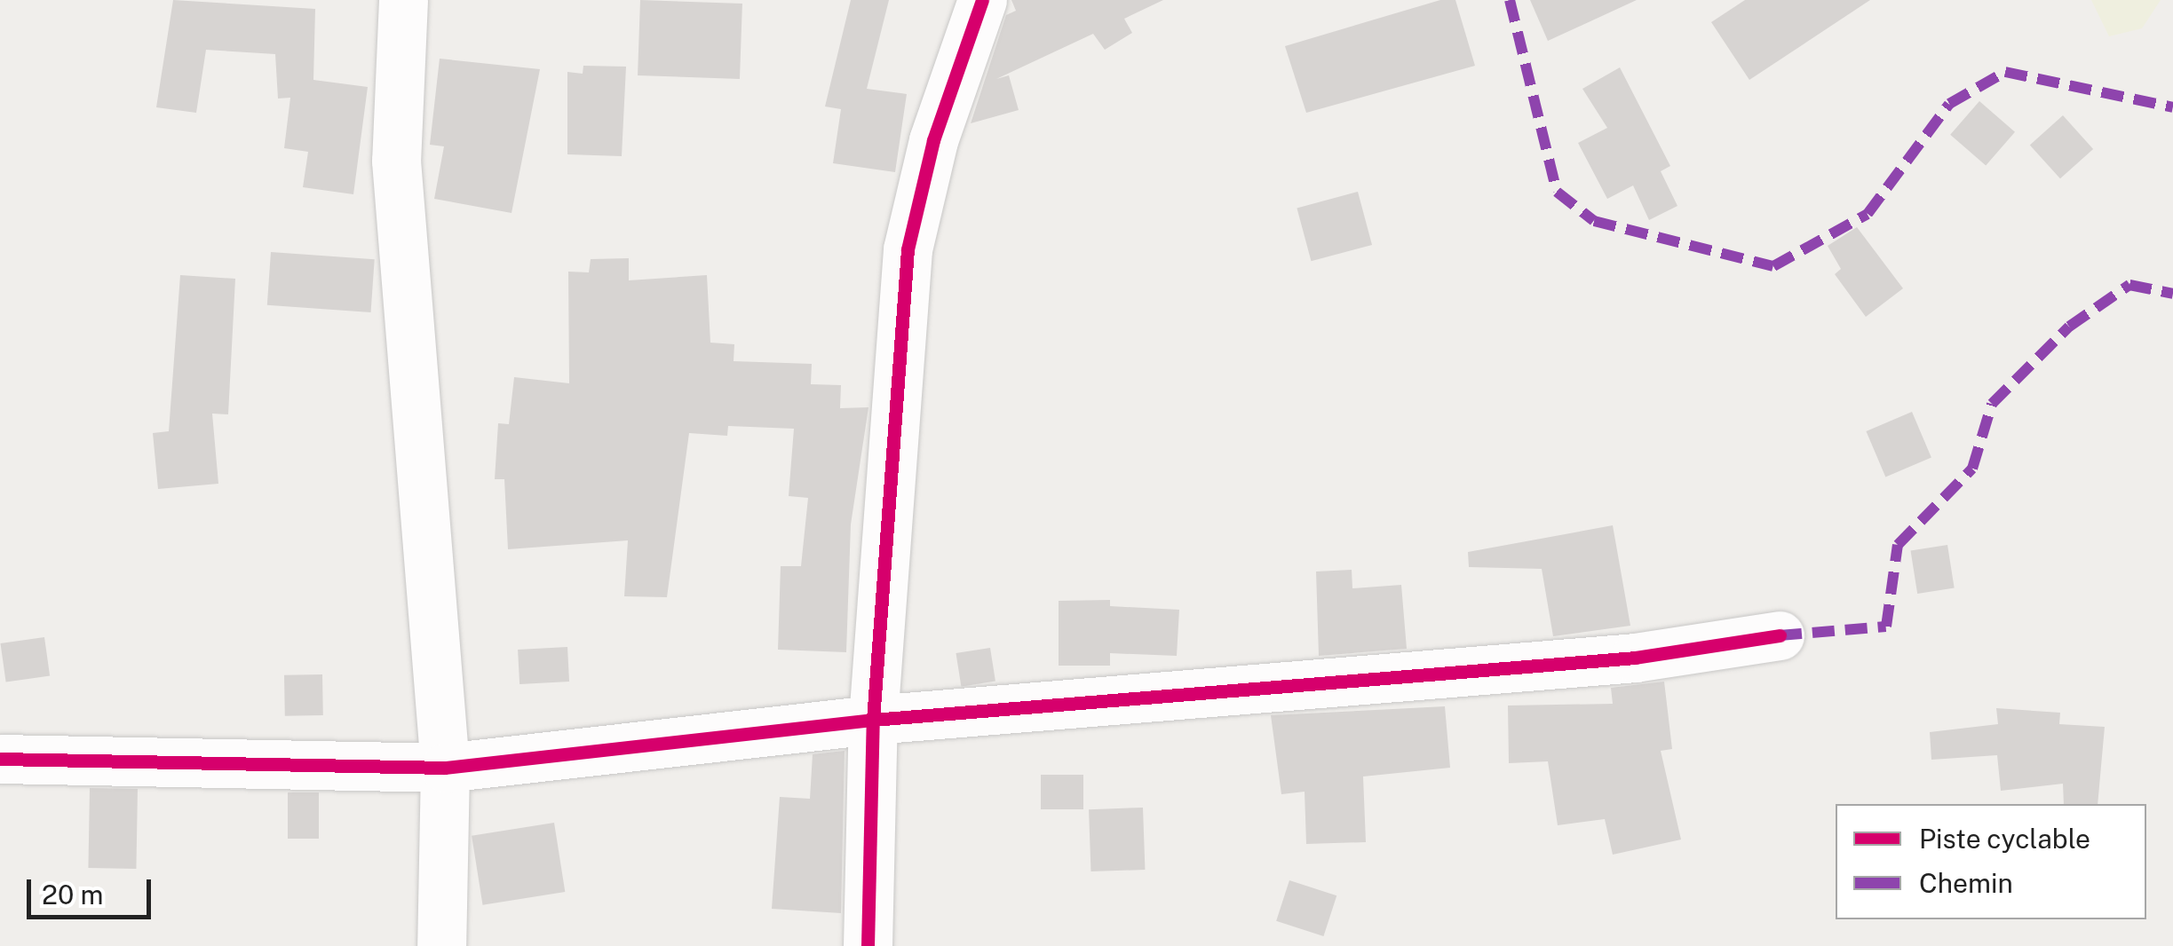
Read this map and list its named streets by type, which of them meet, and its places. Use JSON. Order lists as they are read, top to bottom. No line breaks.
{"legend":["Piste cyclable","Chemin"],"scale_bar":"20 m"}
